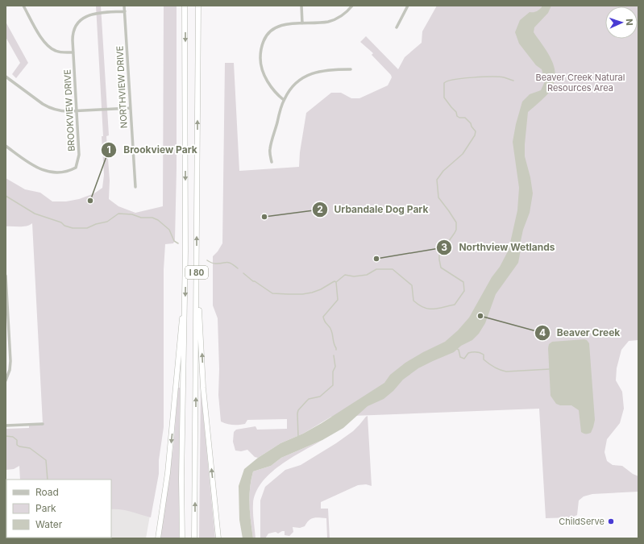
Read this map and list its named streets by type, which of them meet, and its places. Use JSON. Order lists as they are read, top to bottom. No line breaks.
{"streets":{"highway":["I 80"],"street":["NORTHVIEW DRIVE","BROOKVIEW DRIVE"]},"crossings":[["NORTHVIEW DRIVE","BROOKVIEW DRIVE"]],"parks":["Beaver Creek Natural Resources Area"],"places":["Brookview Park","Urbandale Dog Park","Northview Wetlands","Beaver Creek","ChildServe"],"legend":["Road","Park","Water"],"north":"right"}
